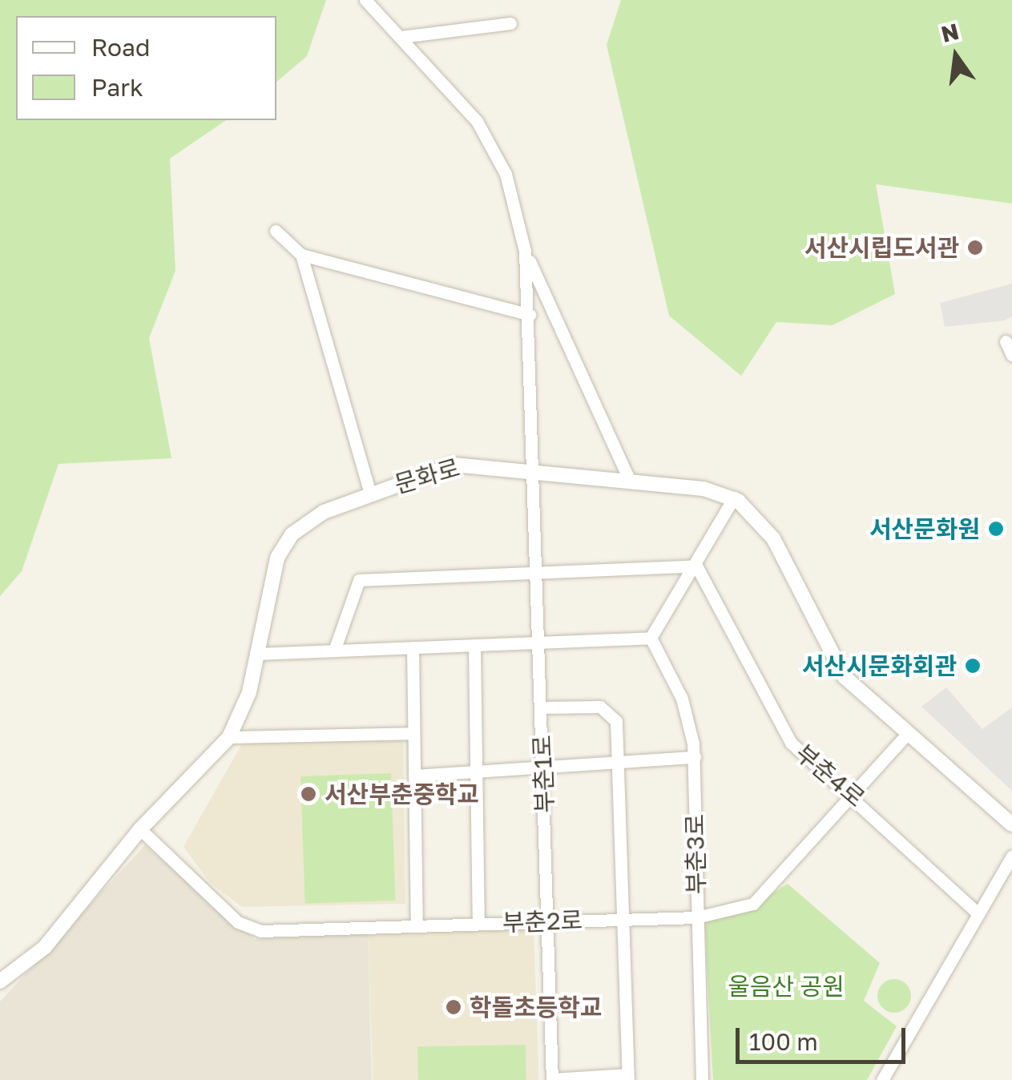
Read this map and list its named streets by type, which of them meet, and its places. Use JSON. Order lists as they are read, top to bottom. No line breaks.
{"streets":{"street":["문화로","부춘1로","부춘4로","부춘3로","부춘2로"]},"crossings":[["문화로","부춘1로"],["문화로","부춘2로"],["부춘1로","부춘2로"],["부춘4로","부춘2로"],["부춘3로","부춘2로"]],"parks":["울음산 공원"],"places":["서산시립도서관","서산문화원","서산시문화회관","서산부춘중학교","학돌초등학교"],"legend":["Road","Park"],"scale_bar":"100 m","north":"top"}
